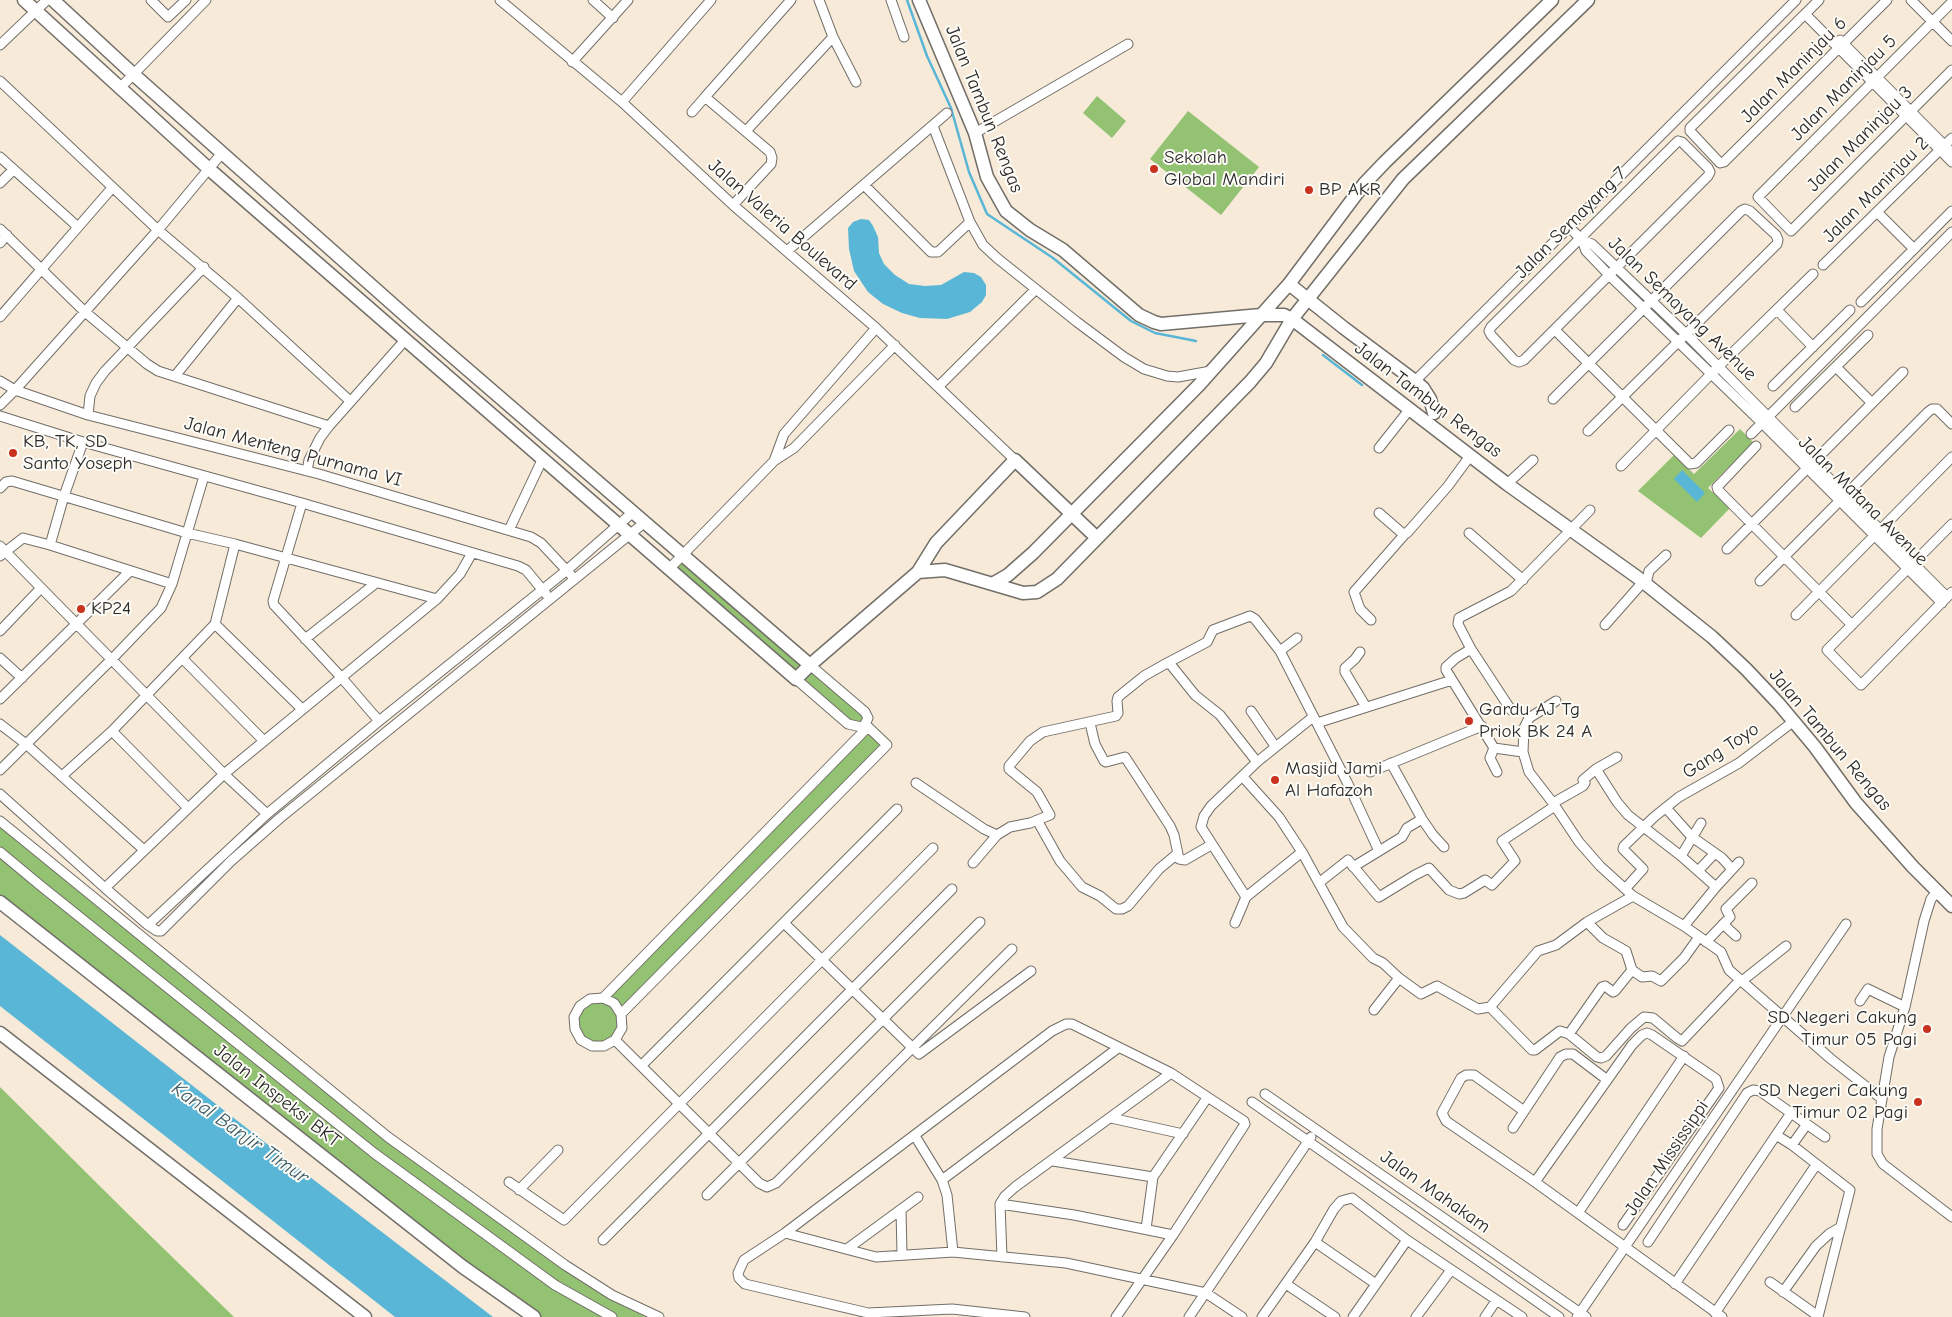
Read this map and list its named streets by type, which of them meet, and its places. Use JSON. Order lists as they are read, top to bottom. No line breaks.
{"streets":{"street":["Jalan Maninjau 6","Jalan Maninjau 5","Jalan Tambun Rengas","Jalan Maninjau 3","Jalan Maninjau 2","Jalan Semayang 7","Jalan Valeria Boulevard","Jalan Semayang Avenue","Jalan Menteng Purnama VI","Jalan Matana Avenue","Gang Toyo","Jalan Inspeksi BKT","Jalan Mississippi","Jalan Mahakam"]},"crossings":[["Jalan Maninjau 5","Jalan Maninjau 3"],["Jalan Tambun Rengas","Gang Toyo"],["Jalan Semayang 7","Jalan Semayang Avenue"],["Jalan Semayang Avenue","Jalan Matana Avenue"],["Jalan Mississippi","Jalan Mahakam"]],"water":["Kanal Banjir Timur"],"places":["Sekolah Global Mandiri","BP AKR","KB, TK, SD Santo Yoseph","KP24","Gardu AJ Tg Priok BK 24 A","Masjid Jami Al Hafazoh","SD Negeri Cakung Timur 05 Pagi","SD Negeri Cakung Timur 02 Pagi"]}
